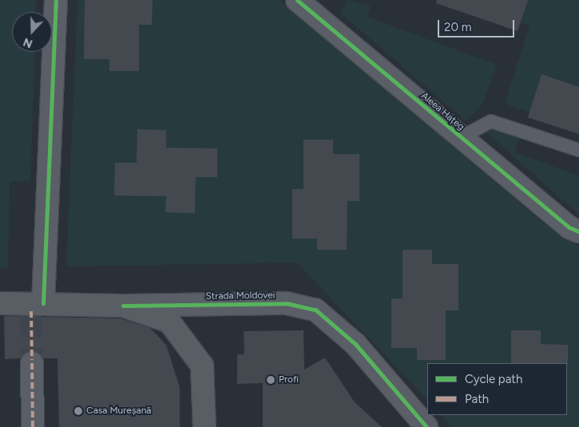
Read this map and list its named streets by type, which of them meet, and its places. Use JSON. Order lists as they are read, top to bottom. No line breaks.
{"streets":{"street":["Aleea Hațeg","Strada Moldovei"]},"places":["Profi","Casa Mureșană"],"legend":["Cycle path","Path"],"scale_bar":"20 m","north":"bottom"}
